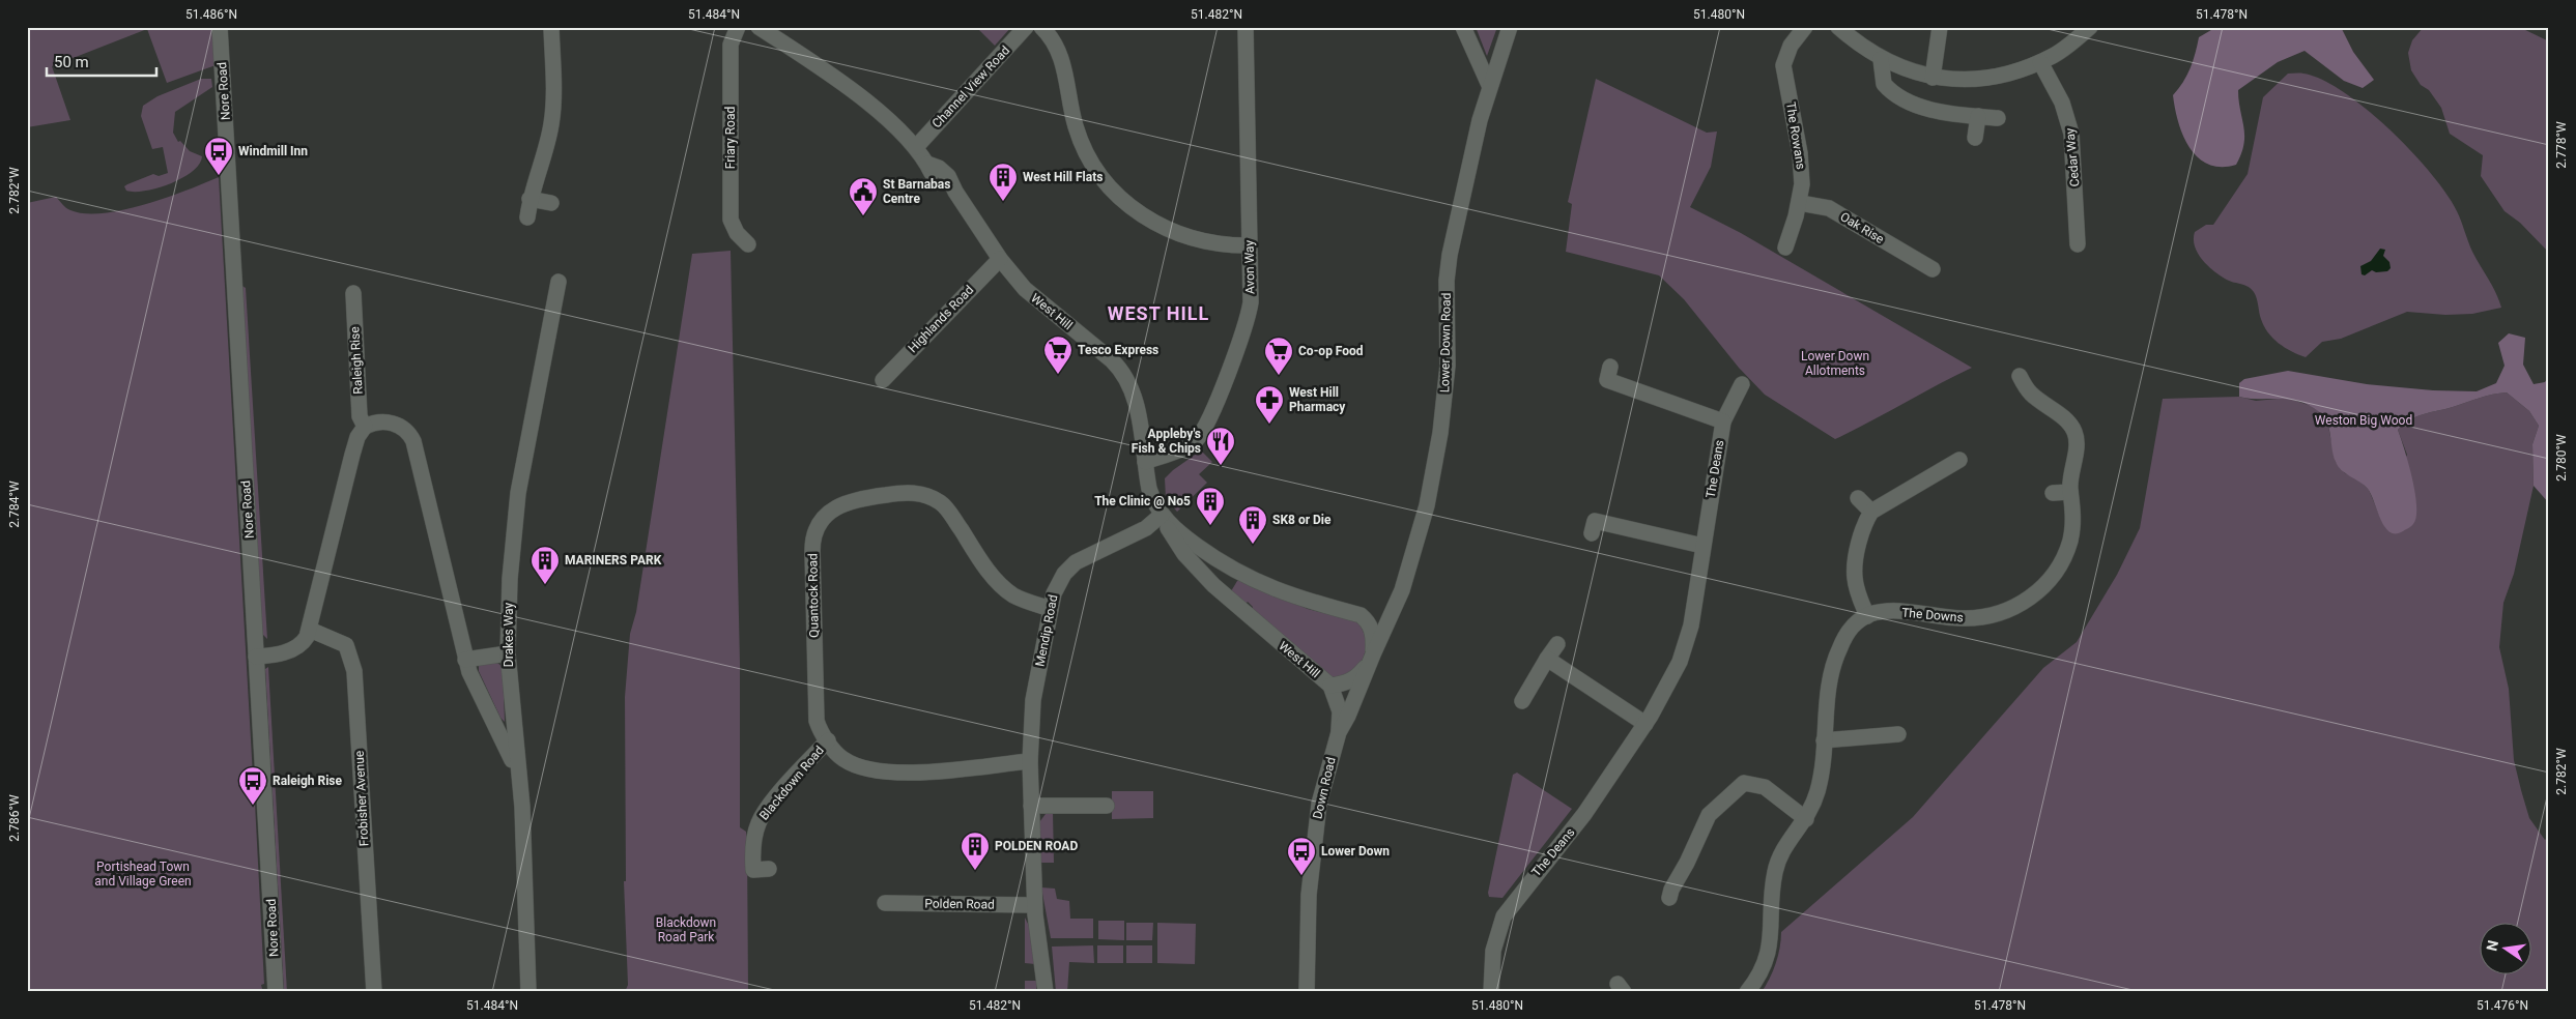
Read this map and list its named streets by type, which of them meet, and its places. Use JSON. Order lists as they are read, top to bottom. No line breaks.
{"streets":{"street":["Channel View Road","Nore Road","The Rowans","Friary Road","Cedar Way","Oak Rise","Avon Way","West Hill","Highlands Road","Lower Down Road","Raleigh Rise","The Deans","Quantock Road","The Downs","Mendip Road","Drakes Way","Blackdown Road","Down Road","Frobisher Avenue","Polden Road"]},"crossings":[["Channel View Road","West Hill"],["The Rowans","Oak Rise"],["Avon Way","West Hill"],["West Hill","Highlands Road"],["West Hill","Lower Down Road"],["West Hill","Mendip Road"],["West Hill","Down Road"],["Lower Down Road","Down Road"],["Quantock Road","Mendip Road"],["Quantock Road","Blackdown Road"],["Mendip Road","Polden Road"]],"districts":["WEST HILL"],"parks":["Lower Down Allotments","Weston Big Wood","Portishead Town and Village Green","Blackdown Road Park"],"places":{"bus stop":["Windmill Inn","Raleigh Rise","Lower Down"],"building":["West Hill Flats","The Clinic @ No5","SK8 or Die","MARINERS PARK","POLDEN ROAD"],"public building":["St Barnabas Centre"],"supermarket":["Tesco Express","Co-op Food"],"pharmacy":["West Hill Pharmacy"],"restaurant":["Appleby's Fish & Chips"]},"scale_bar":"50 m","north":"left","coordinates":["51.486°N","51.484°N","51.482°N","51.480°N","51.478°N","2.778°W","2.782°W","2.780°W","2.784°W","2.786°W","51.476°N"]}
